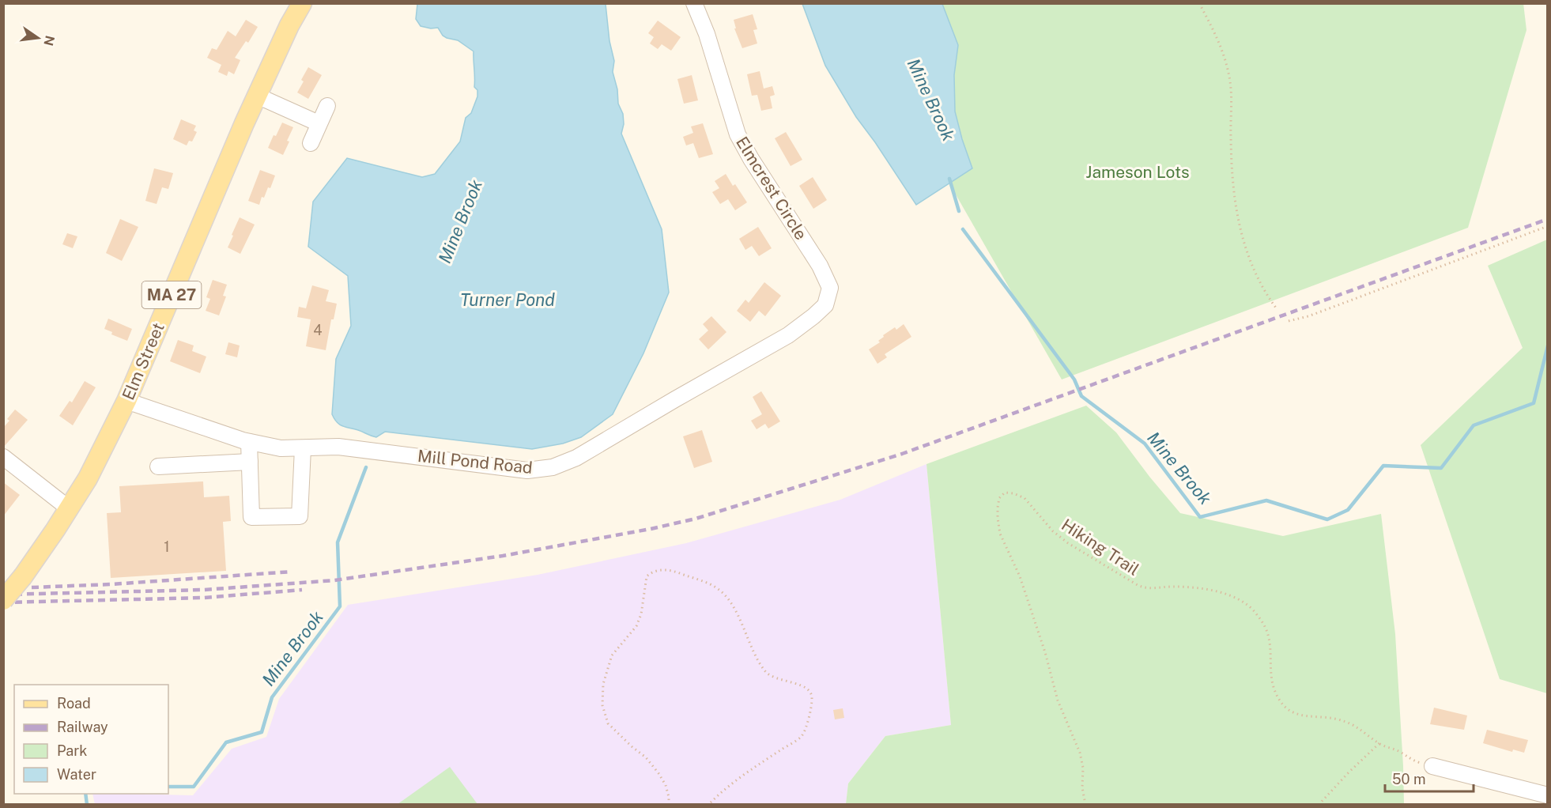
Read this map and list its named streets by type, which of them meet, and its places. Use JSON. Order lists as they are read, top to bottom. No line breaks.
{"streets":{"main road":["MA 27","Elm Street"],"street":["Elmcrest Circle","Mill Pond Road"],"path":["Hiking Trail"]},"crossings":[["Elmcrest Circle","Mill Pond Road"],["Elm Street","Mill Pond Road"]],"water":["Mine Brook","Turner Pond"],"parks":["Jameson Lots"],"house_numbers":["4","1"],"legend":["Road","Railway","Park","Water"],"scale_bar":"50 m","north":"right"}
